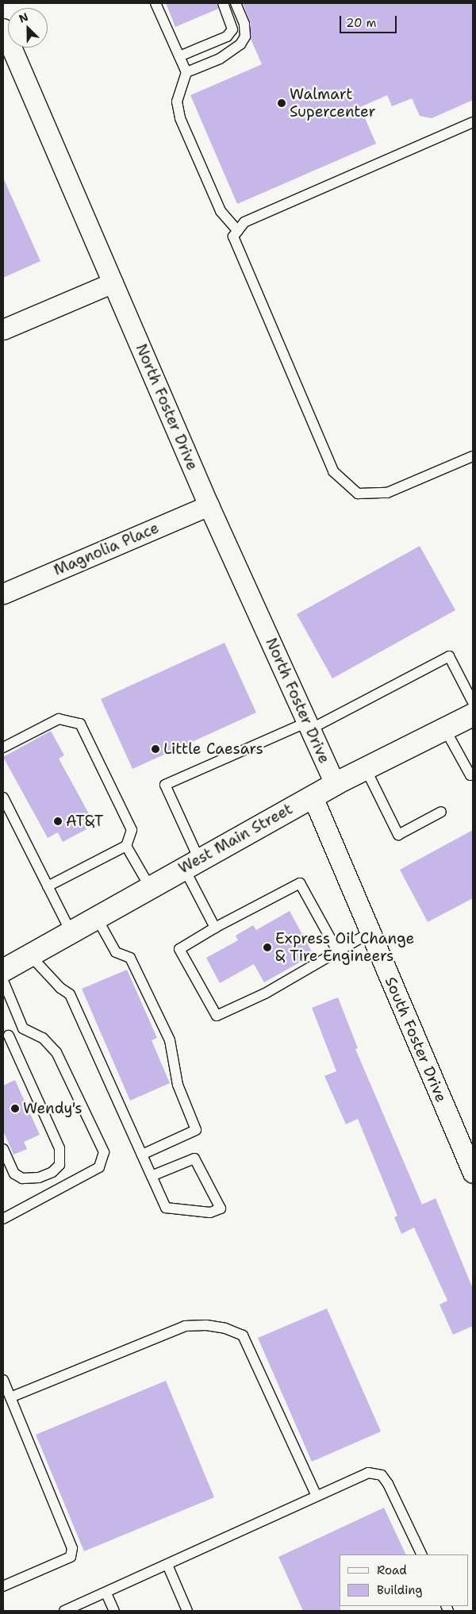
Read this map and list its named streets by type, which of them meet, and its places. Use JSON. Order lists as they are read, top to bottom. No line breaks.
{"streets":{"main road":["West Main Street"],"street":["North Foster Drive","Magnolia Place","South Foster Drive"]},"crossings":[["North Foster Drive","Magnolia Place"],["North Foster Drive","West Main Street"],["West Main Street","South Foster Drive"]],"places":["Walmart Supercenter","Little Caesars","AT&T","Express Oil Change & Tire Engineers","Wendy's"],"legend":["Road","Building"],"scale_bar":"20 m","north":"top left"}
